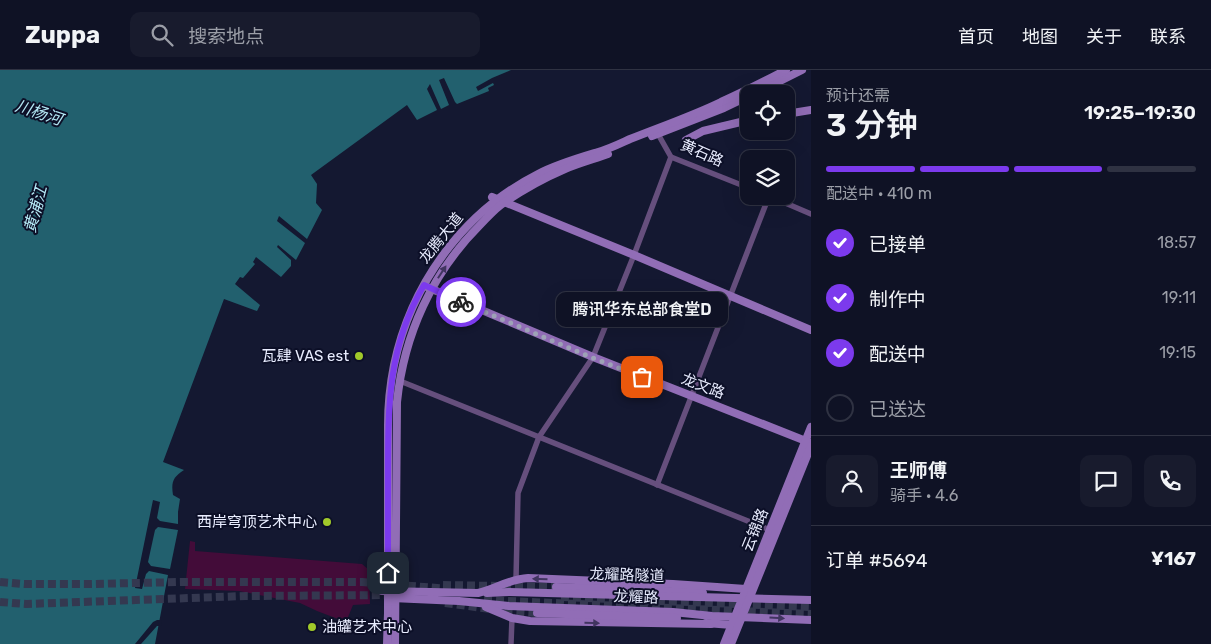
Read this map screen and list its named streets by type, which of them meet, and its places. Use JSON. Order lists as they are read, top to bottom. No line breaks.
{"streets":{"main road":["龙腾大道","龙文路","云锦路","龙耀路隧道","龙耀路"],"street":["黄石路"]},"crossings":[["黄石路","龙腾大道"],["龙腾大道","龙文路"],["龙腾大道","龙耀路"],["龙文路","云锦路"],["云锦路","龙耀路"],["龙耀路隧道","龙耀路"]],"water":["川杨河","黄浦江"],"places":["瓦肆 VAS est","腾讯华东总部食堂D","西岸穹顶艺术中心","油罐艺术中心"],"page":{"header":"Zuppa","search":"搜索地点","nav":["首页","地图","关于","联系"],"heading":["3 分钟","预计还需","19:25–19:30"],"panel":["王师傅","骑手 · 4.6","订单 #5694","¥167"],"bar":"配送中 · 410 m","list":[["已接单","18:57"],["制作中","19:11"],["配送中","19:15"],"已送达"],"bubble":"腾讯华东总部食堂D"}}
